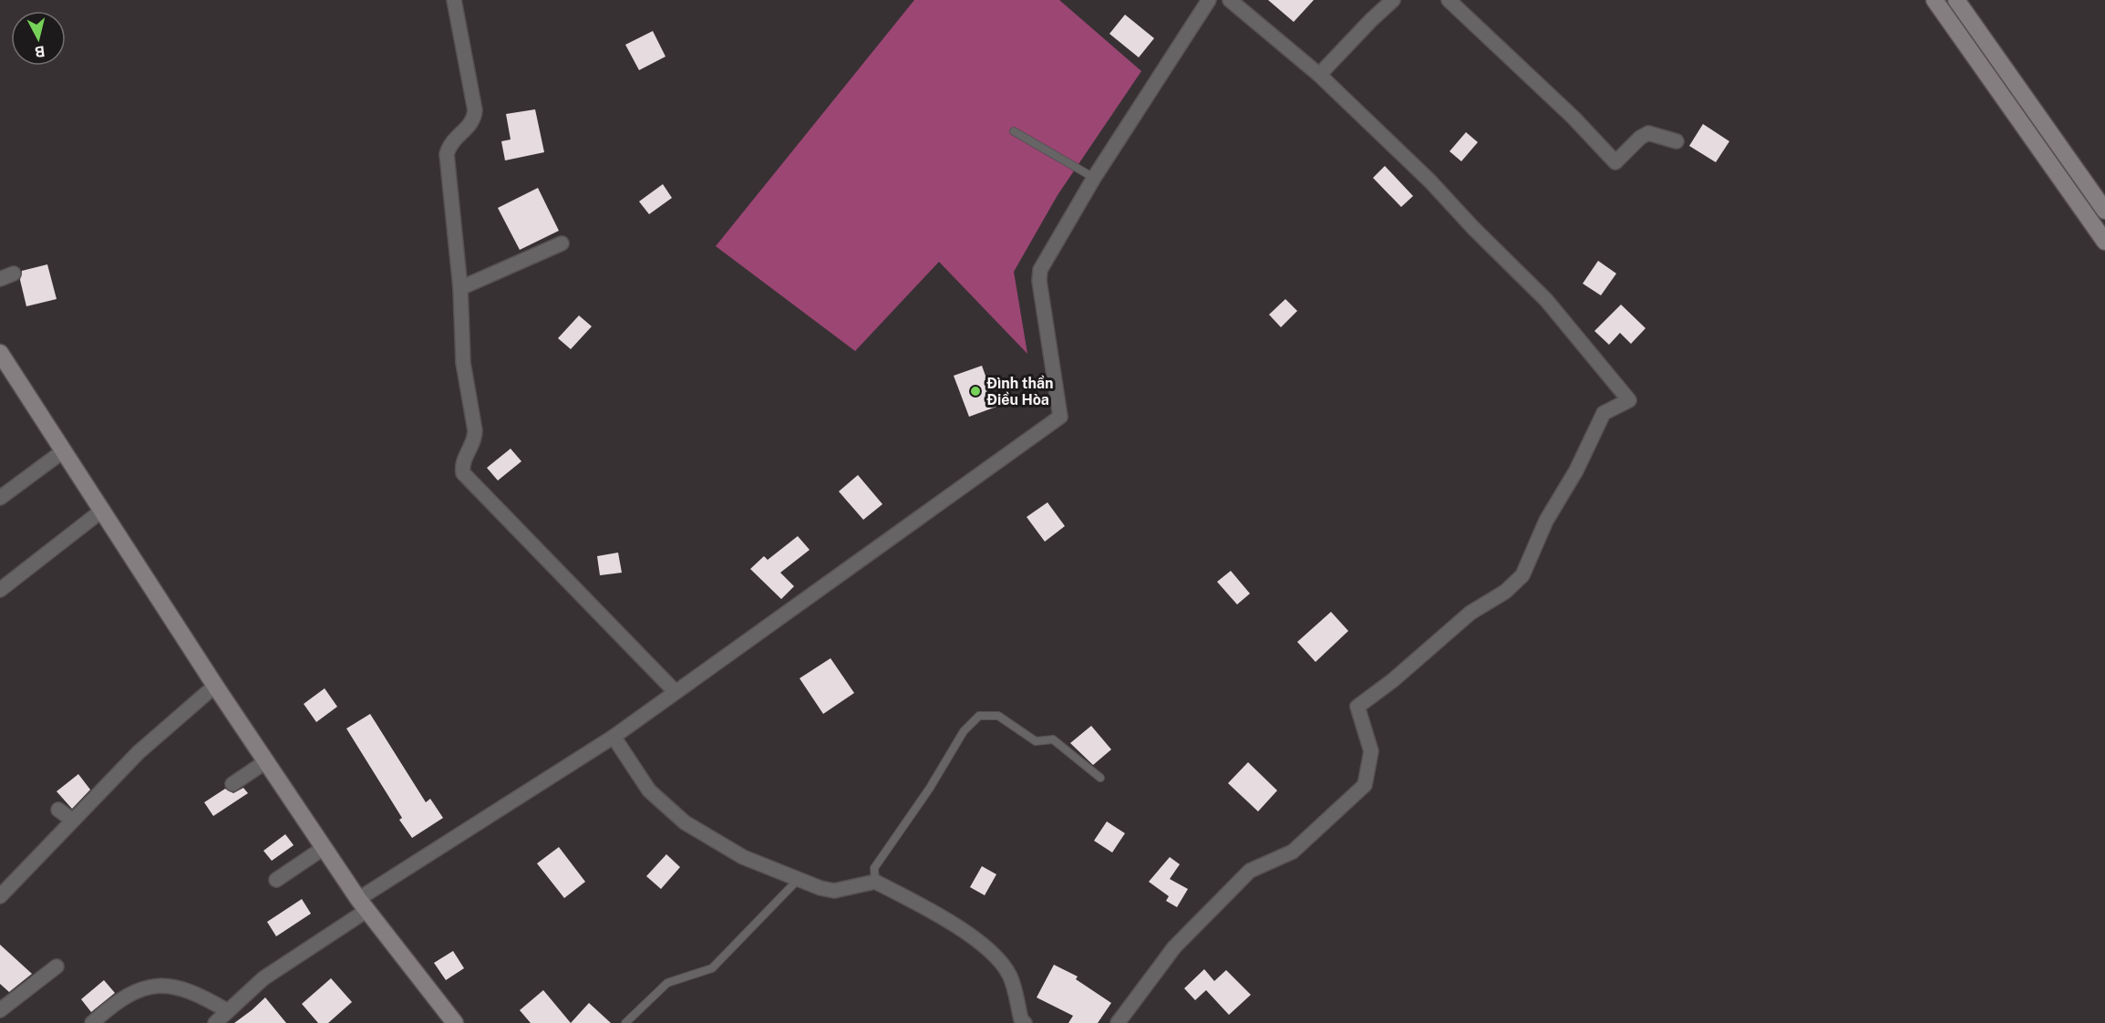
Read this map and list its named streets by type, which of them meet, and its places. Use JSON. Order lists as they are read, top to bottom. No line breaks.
{"places":["Đình thần Điều Hòa"],"north":"bottom"}
